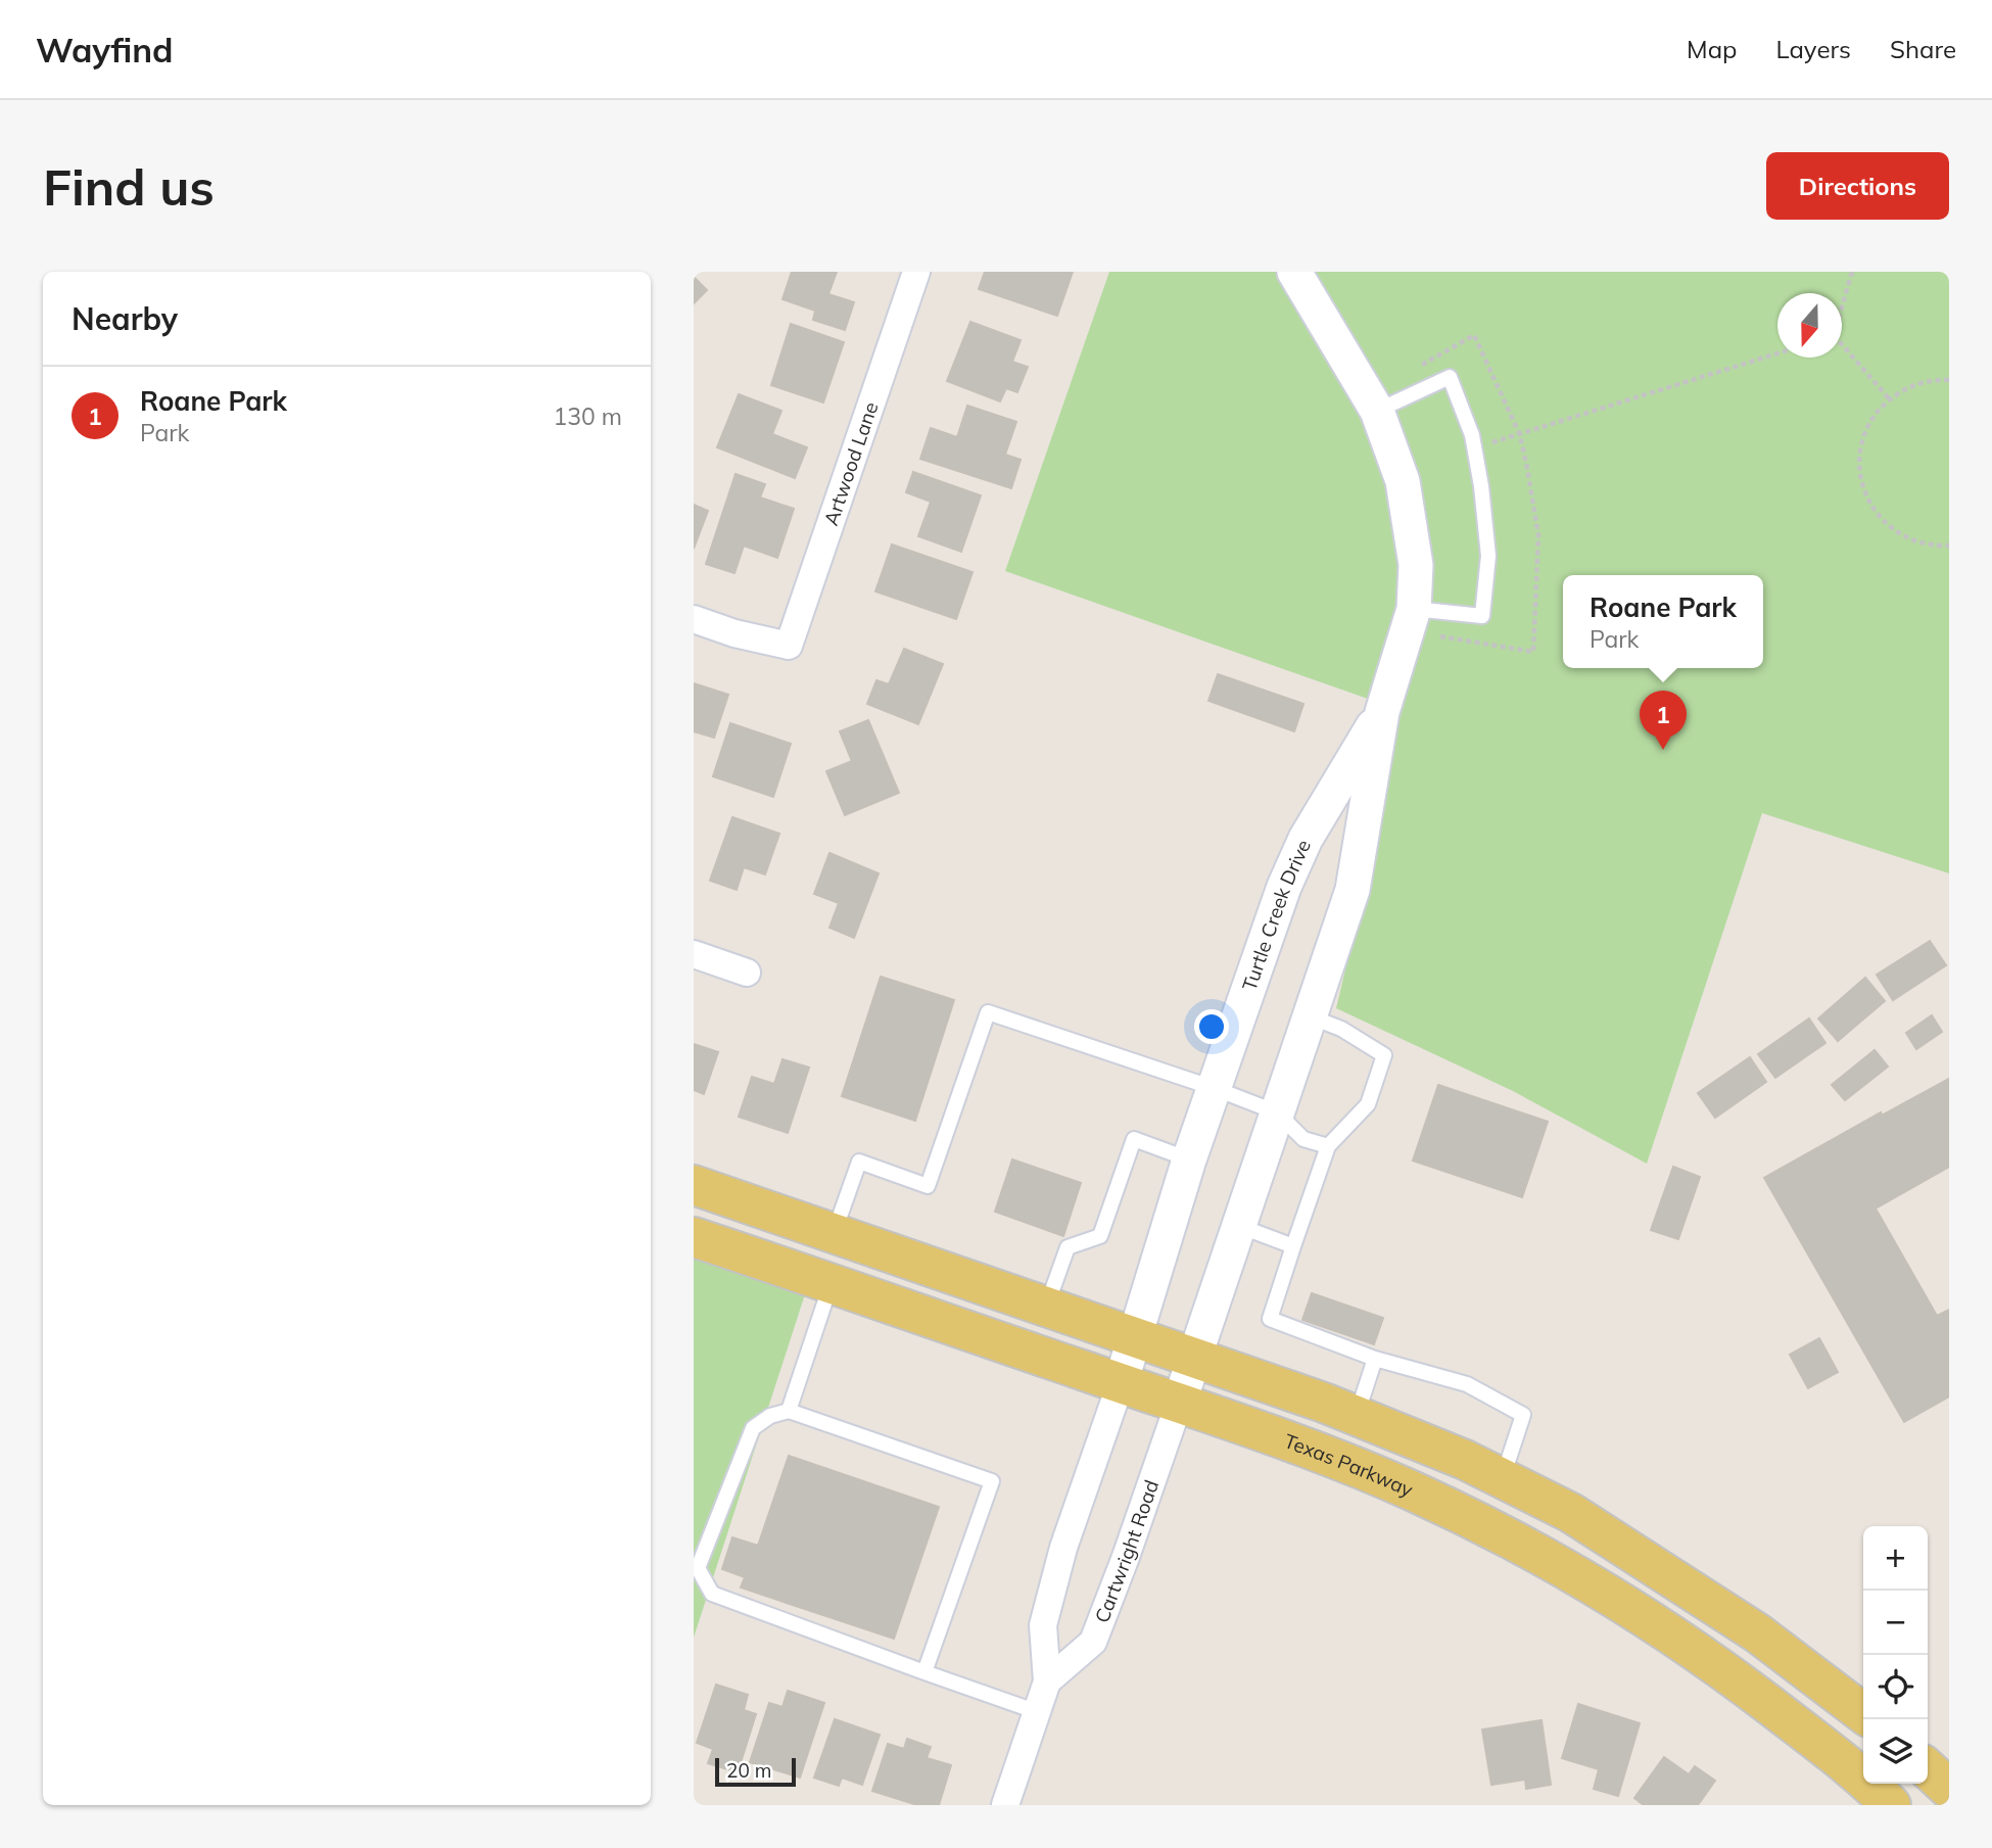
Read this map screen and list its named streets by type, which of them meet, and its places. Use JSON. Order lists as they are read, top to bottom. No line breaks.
{"streets":{"main road":["Texas Parkway"],"street":["Artwood Lane","Turtle Creek Drive","Cartwright Road"]},"crossings":[["Turtle Creek Drive","Texas Parkway"],["Turtle Creek Drive","Cartwright Road"],["Texas Parkway","Cartwright Road"]],"scale_bar":"20 m","north":"bottom","page":{"header":"Wayfind","nav":["Map","Layers","Share"],"buttons":"Directions","title":"Find us","heading":"Nearby","list":[{"mark":"1","name":"Roane Park","note":"Park","value":"130 m"}],"popup":["Roane Park","Park"],"pins":"1","map_buttons":["+","−"],"scale":"20 m"}}
